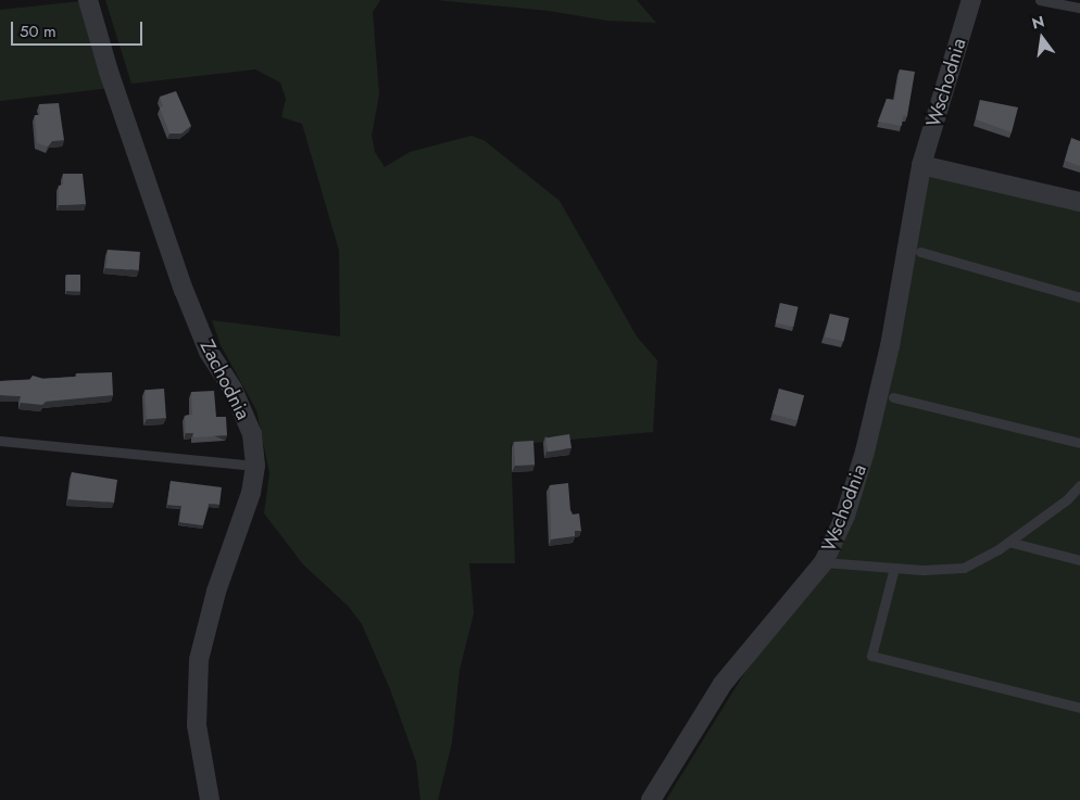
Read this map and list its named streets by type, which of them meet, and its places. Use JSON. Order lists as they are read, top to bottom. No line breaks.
{"streets":{"street":["Wschodnia","Zachodnia"]},"scale_bar":"50 m","north":"top"}
